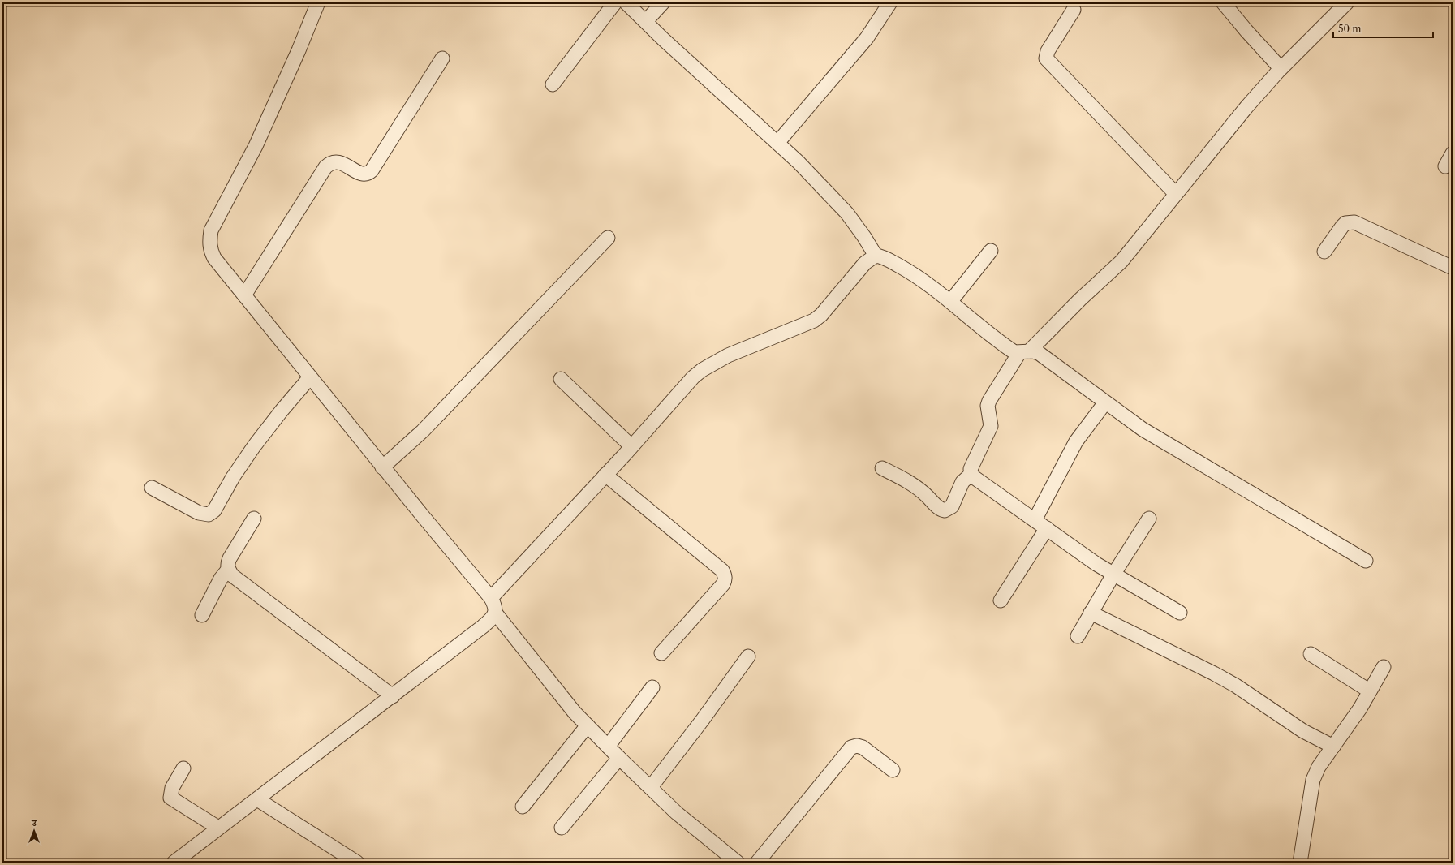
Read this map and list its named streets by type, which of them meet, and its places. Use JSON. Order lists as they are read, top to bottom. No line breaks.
{"scale_bar":"50 m","north":"top"}
